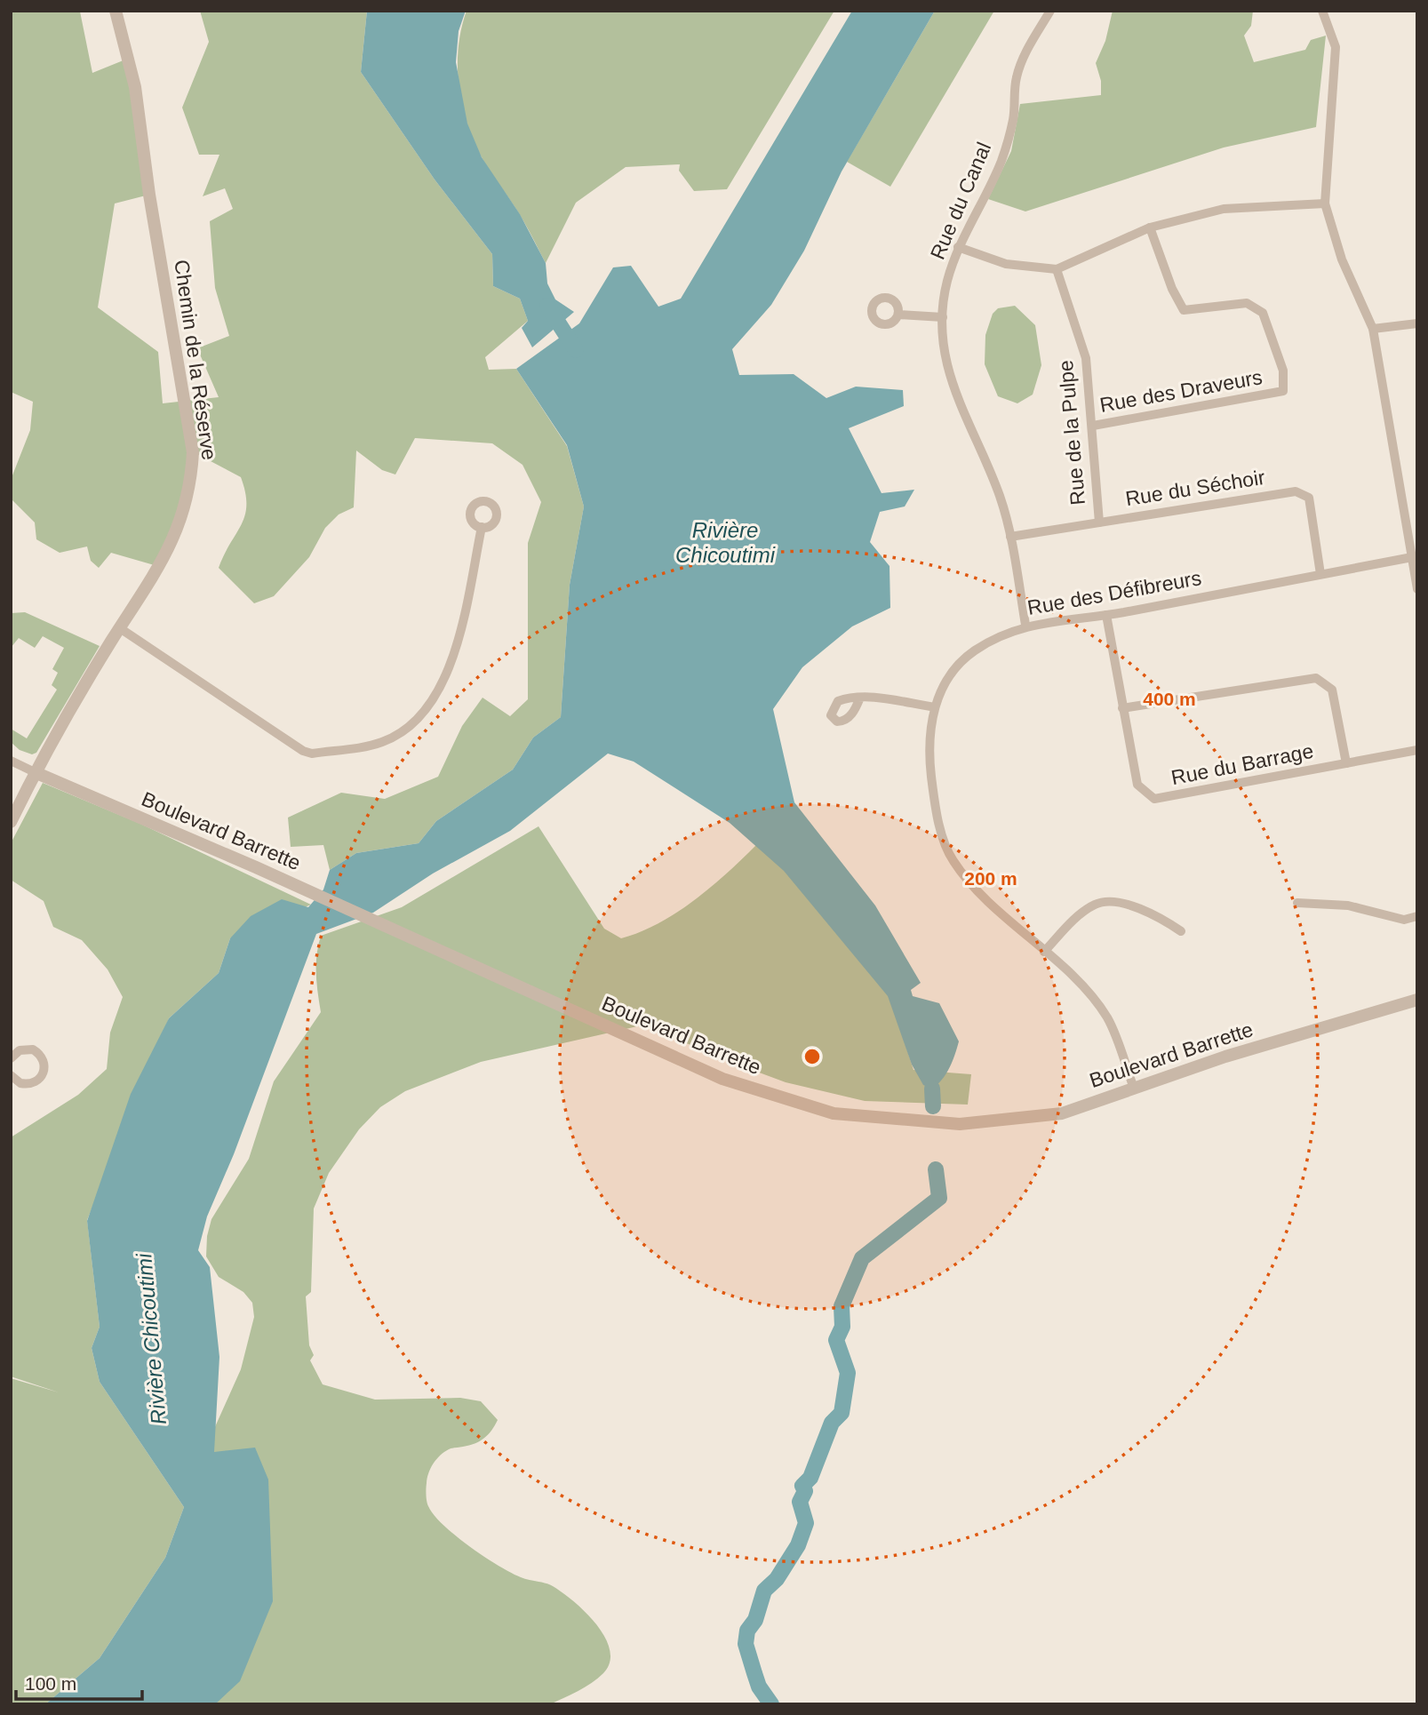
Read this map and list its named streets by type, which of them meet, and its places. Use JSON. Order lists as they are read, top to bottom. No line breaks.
{"streets":{"street":["Rue du Canal","Chemin de la Réserve","Rue des Draveurs","Rue de la Pulpe","Rue du Séchoir","Rue des Défibreurs","Rue du Barrage","Boulevard Barrette"]},"crossings":[["Rue du Canal","Rue du Séchoir"],["Rue du Canal","Rue des Défibreurs"],["Chemin de la Réserve","Boulevard Barrette"],["Rue des Draveurs","Rue de la Pulpe"],["Rue de la Pulpe","Rue du Séchoir"],["Rue du Séchoir","Rue des Défibreurs"],["Rue des Défibreurs","Rue du Barrage"],["Rue des Défibreurs","Boulevard Barrette"]],"water":["Rivière Chicoutimi"],"scale_bar":"100 m","rings":["400 m","200 m"]}
